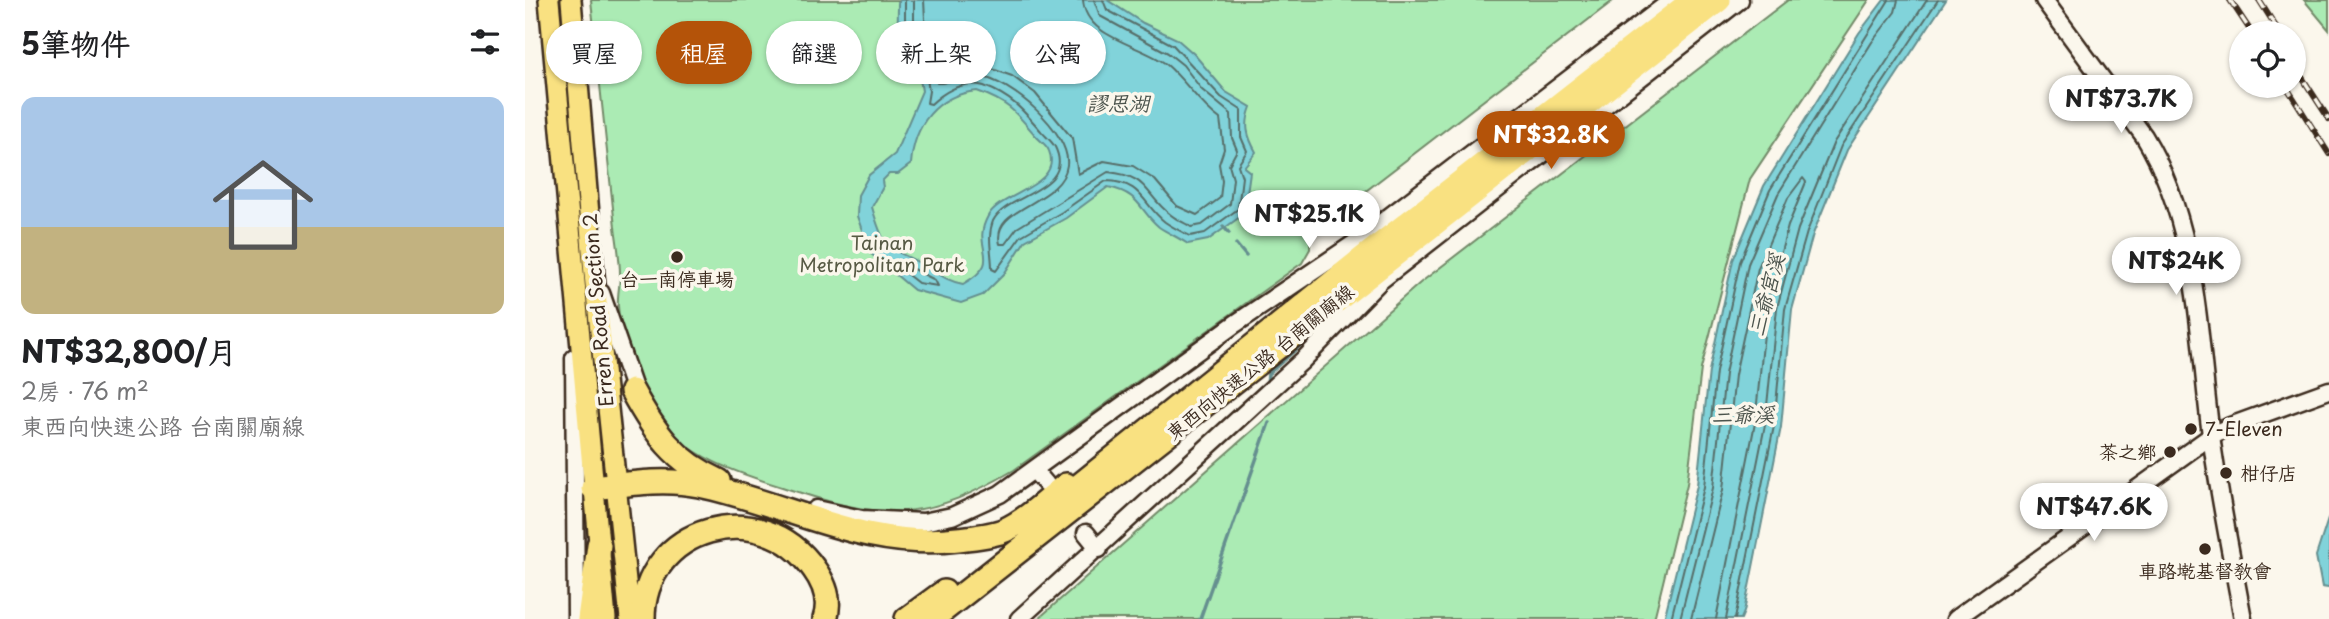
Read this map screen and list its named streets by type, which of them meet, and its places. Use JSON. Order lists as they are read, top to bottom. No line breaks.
{"streets":{"highway":["東西向快速公路 台南關廟線"],"main road":["Erren Road Section 2"]},"water":["謬思湖","三爺宮溪","三爺溪"],"parks":["Tainan Metropolitan Park"],"places":["台一南停車場","7-Eleven","茶之鄉","柑仔店","車路墘基督教會"],"page":{"heading":"5筆物件","chip":["買屋","租屋","篩選","新上架","公寓"],"price":["NT$73.7K","NT$32.8K","NT$25.1K","NT$24K","NT$47.6K"],"list":[{"name":"NT$32,800/月","note":"2房 · 76 m² · 東西向快速公路 台南關廟線"}]}}
